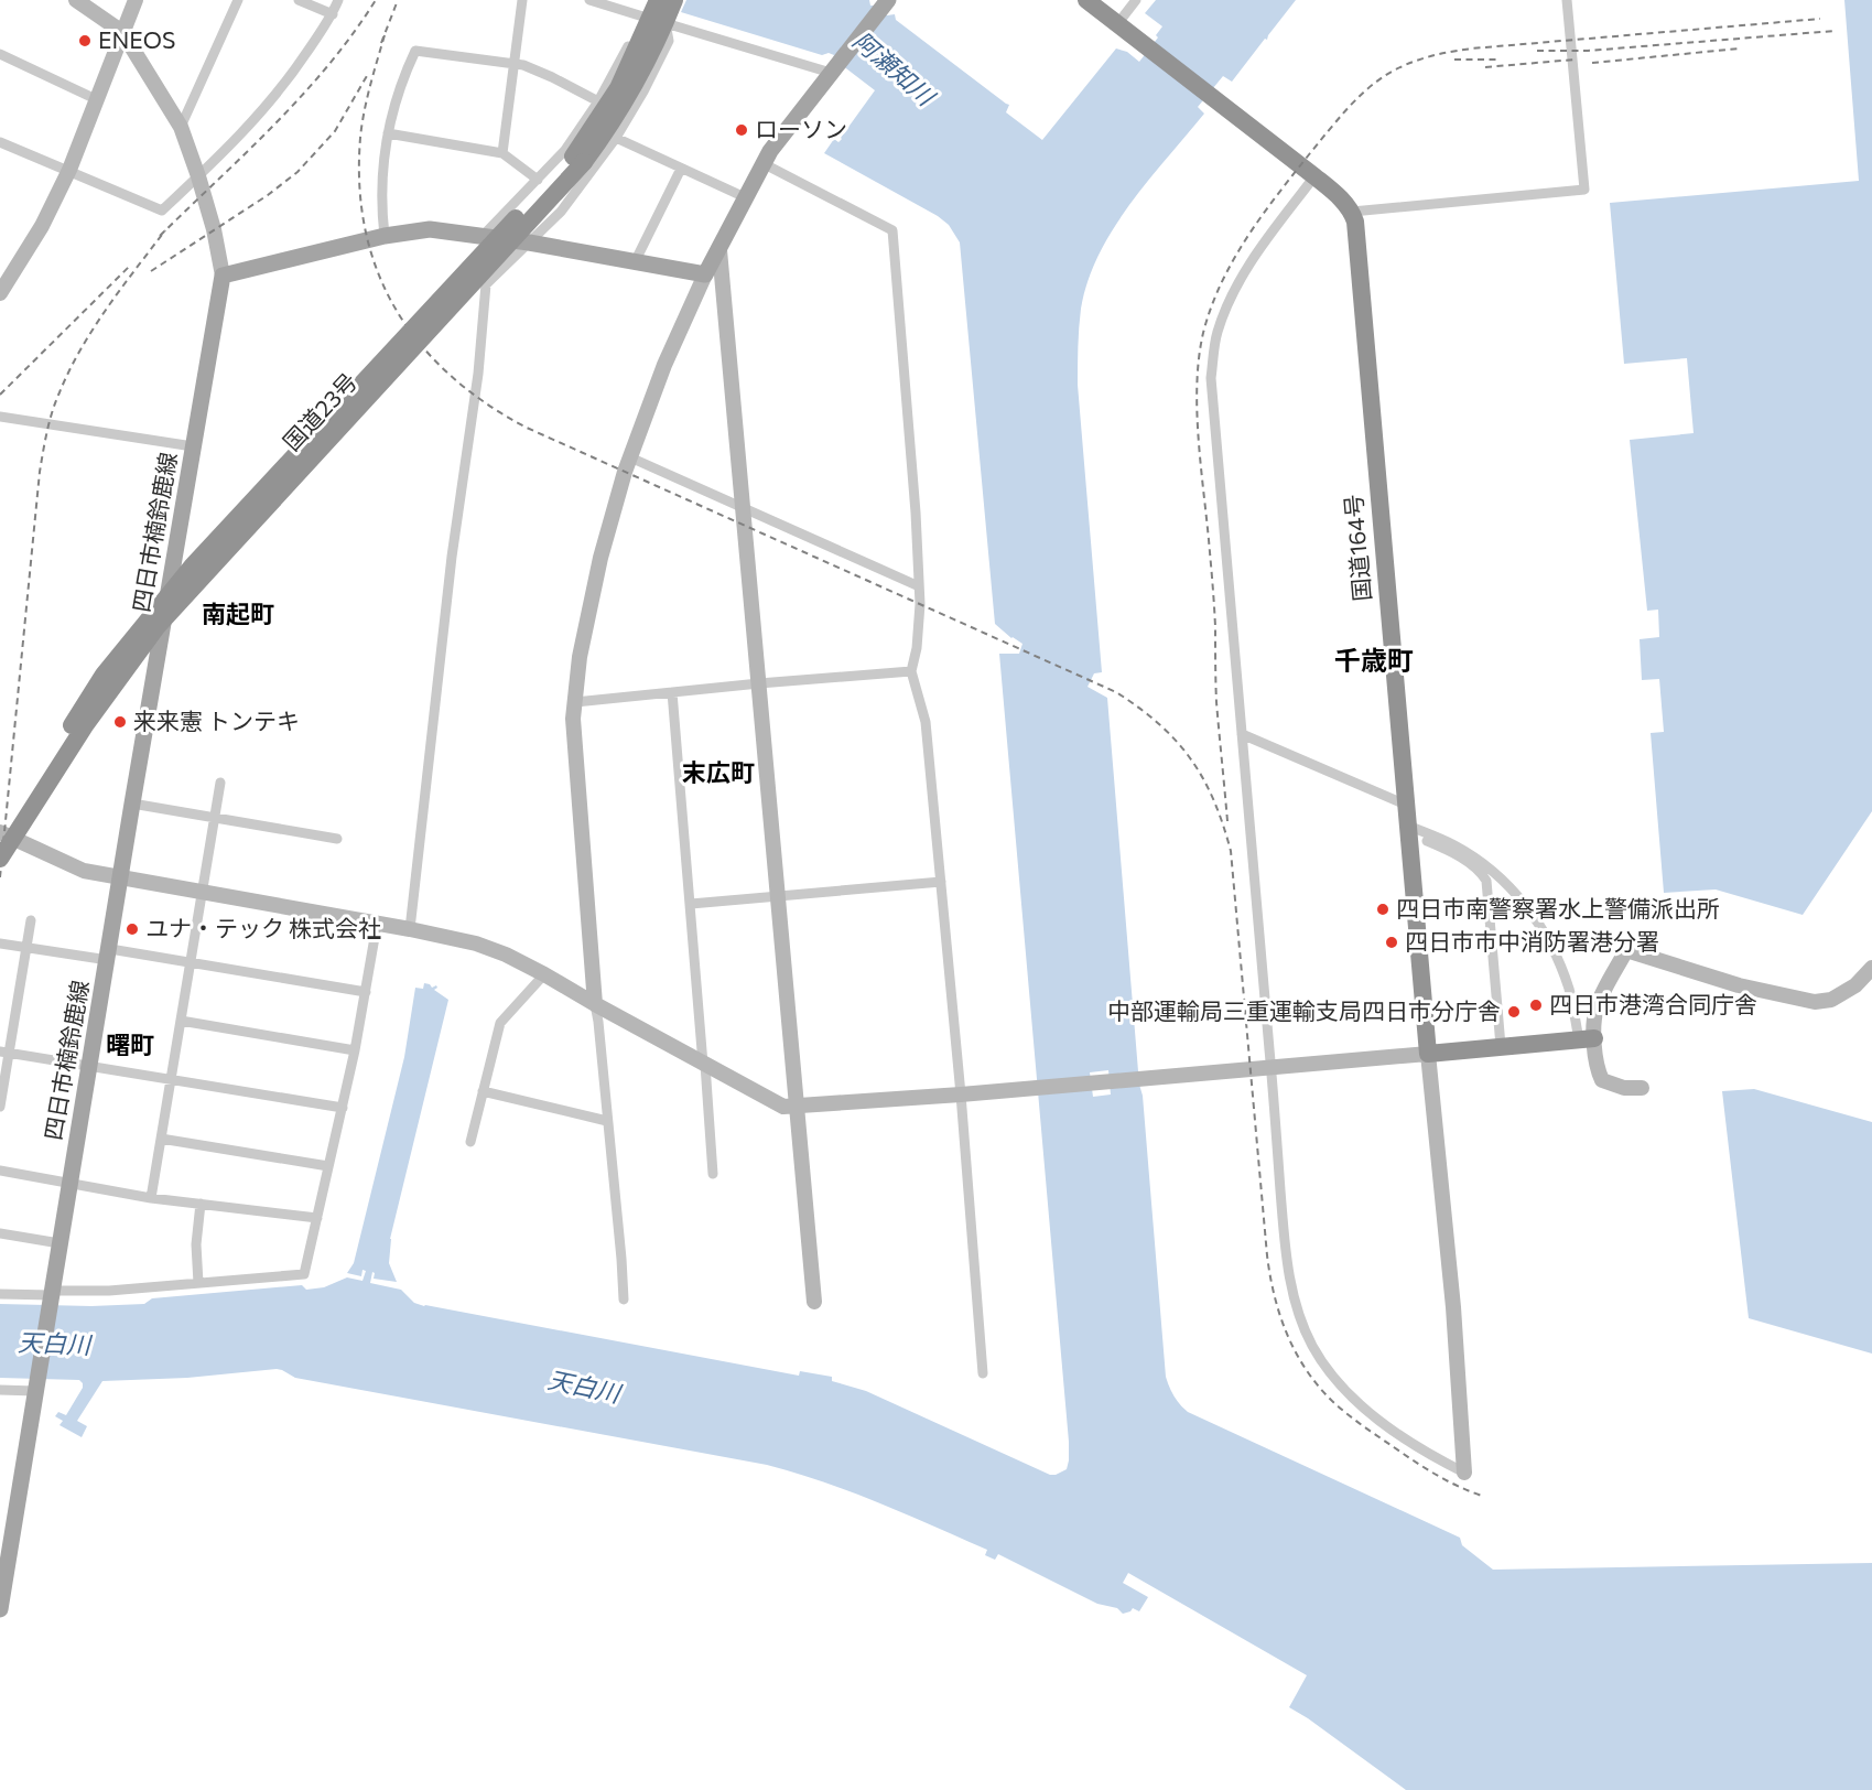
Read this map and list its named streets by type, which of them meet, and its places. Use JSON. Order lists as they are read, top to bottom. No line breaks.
{"streets":{"highway":["国道23号","国道164号"],"main road":["四日市楠鈴鹿線"]},"districts":["南起町","千歳町","末広町","曙町"],"water":["阿瀬知川","天白川"],"places":["ENEOS","ローソン","来来憲 トンテキ","四日市南警察署水上警備派出所","ユナ・テック 株式会社","四日市市中消防署港分署","四日市港湾合同庁舎","中部運輸局三重運輸支局四日市分庁舎"]}
